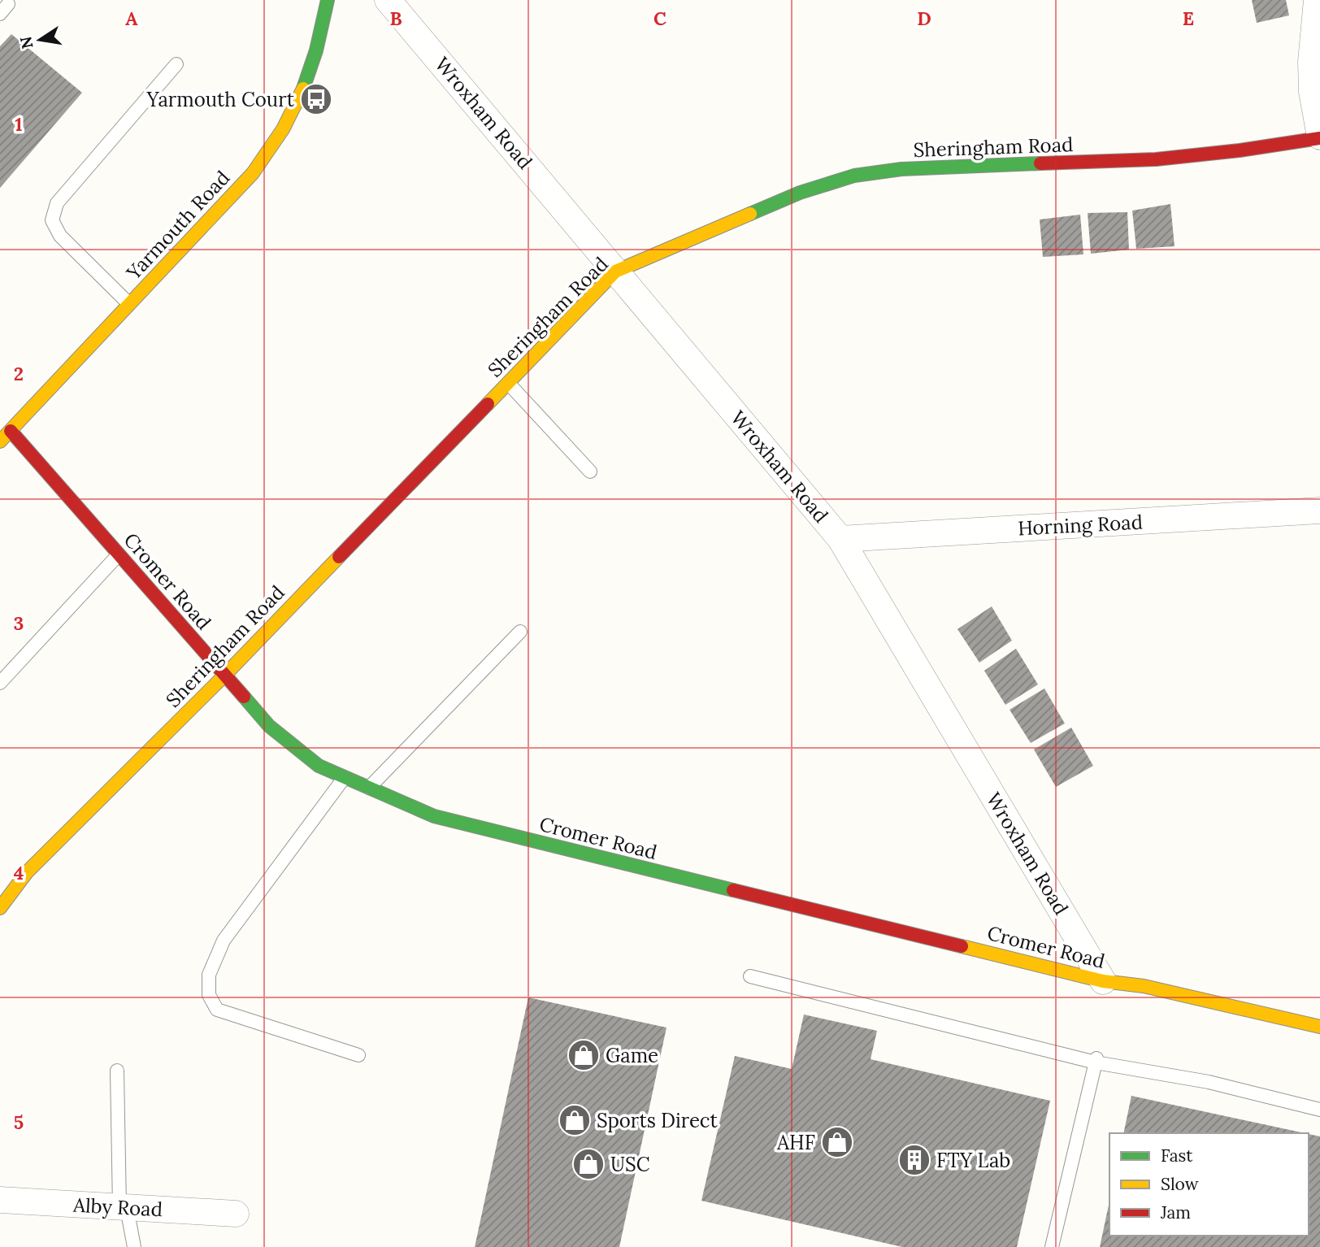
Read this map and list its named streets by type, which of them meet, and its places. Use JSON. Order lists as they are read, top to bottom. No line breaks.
{"streets":{"street":["Wroxham Road","Sheringham Road","Yarmouth Road","Horning Road","Cromer Road","Alby Road"]},"crossings":[["Wroxham Road","Sheringham Road"],["Wroxham Road","Horning Road"],["Wroxham Road","Cromer Road"],["Sheringham Road","Cromer Road"],["Yarmouth Road","Cromer Road"]],"places":{"bus stop":["Yarmouth Court"],"shop":["Game","Sports Direct","AHF","USC"],"building":["FTY Lab"]},"legend":["Fast","Slow","Jam"],"north":"left","grid":{"columns":["A","B","C","D","E"],"rows":["1","2","3","4","5"]}}
